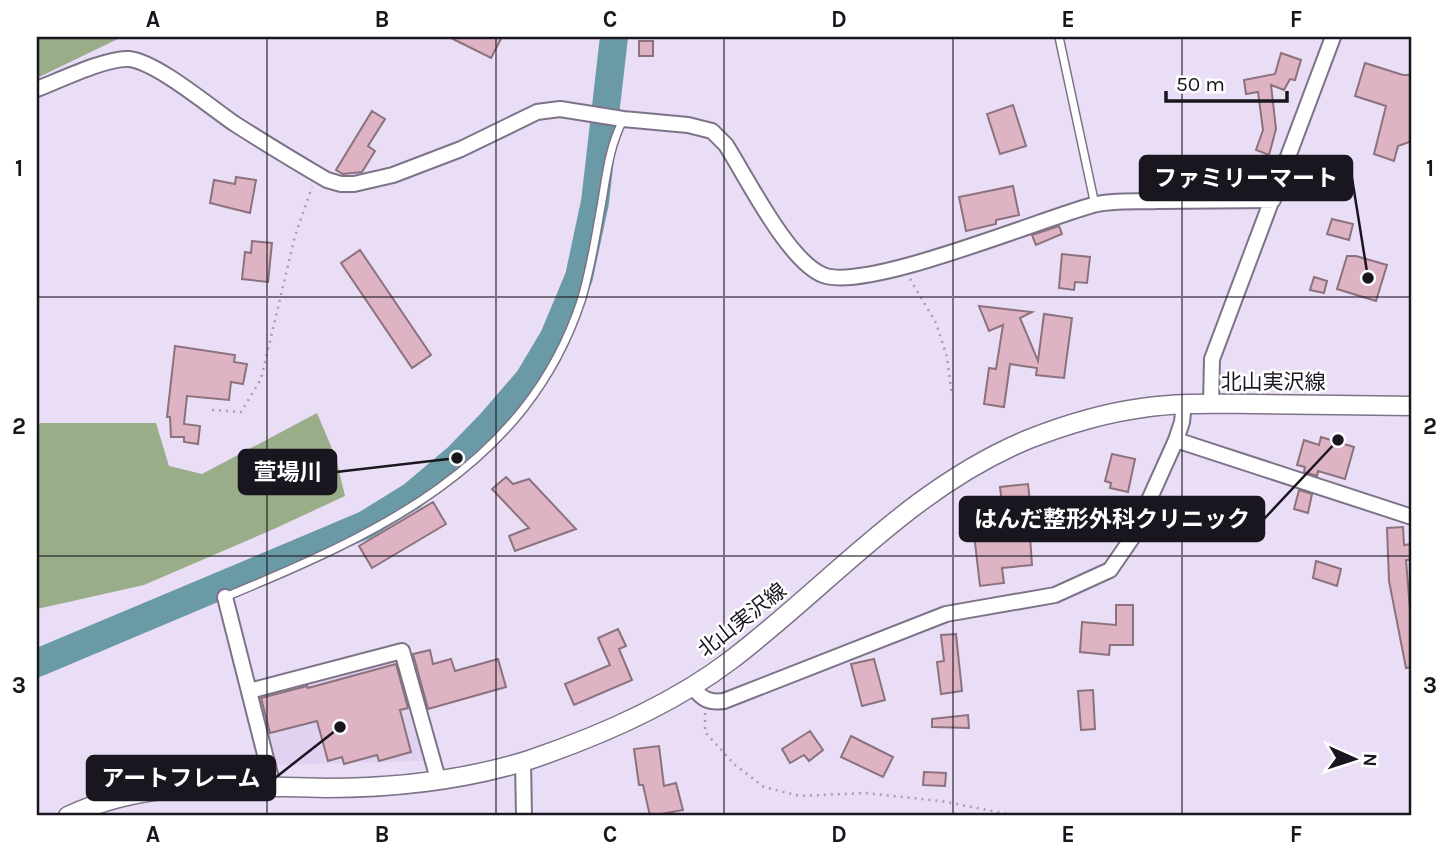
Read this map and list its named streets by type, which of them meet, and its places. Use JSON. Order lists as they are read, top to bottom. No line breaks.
{"streets":{"street":["北山実沢線"]},"places":["ファミリーマート","はんだ整形外科クリニック","萱場川","アートフレーム"],"scale_bar":"50 m","north":"right","grid":{"columns":["A","B","C","D","E","F"],"rows":["1","2","3"]}}
